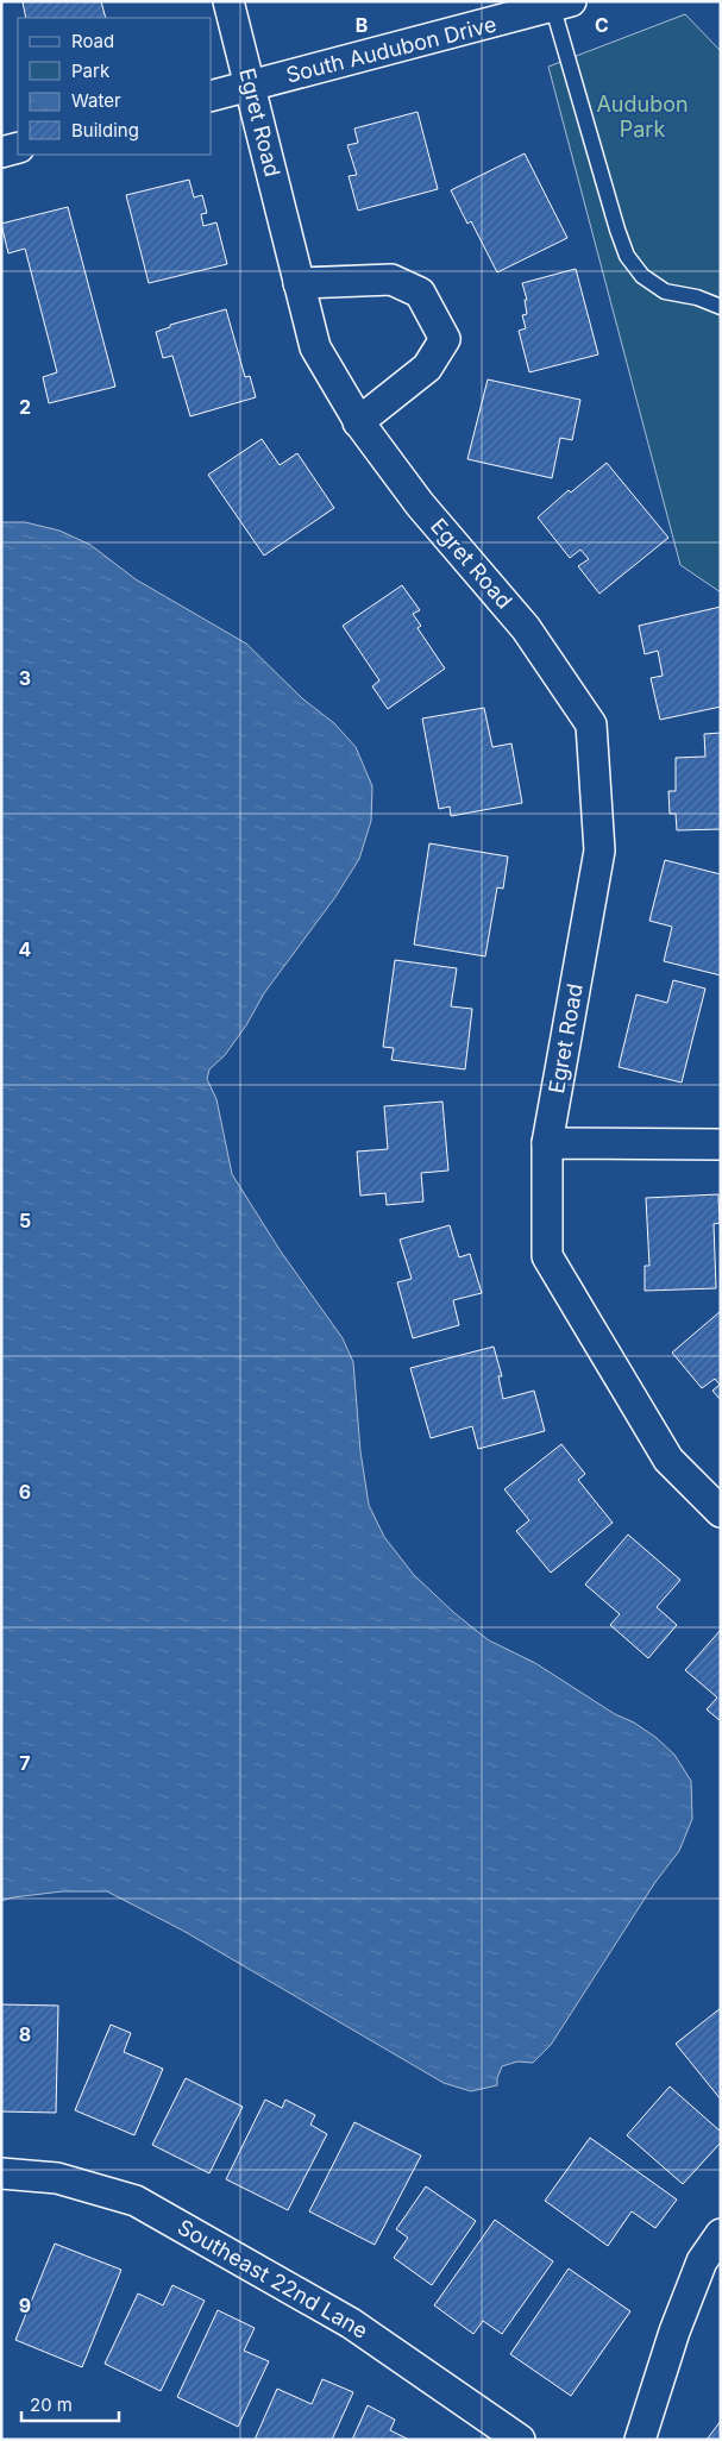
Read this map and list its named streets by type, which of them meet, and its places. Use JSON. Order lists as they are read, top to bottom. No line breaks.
{"streets":{"street":["South Audubon Drive","Egret Road","Southeast 22nd Lane"]},"crossings":[["South Audubon Drive","Egret Road"]],"parks":["Audubon Park"],"legend":["Road","Park","Water","Building"],"scale_bar":"20 m","grid":{"columns":["B","C"],"rows":["2","3","4","5","6","7","8","9"]}}
